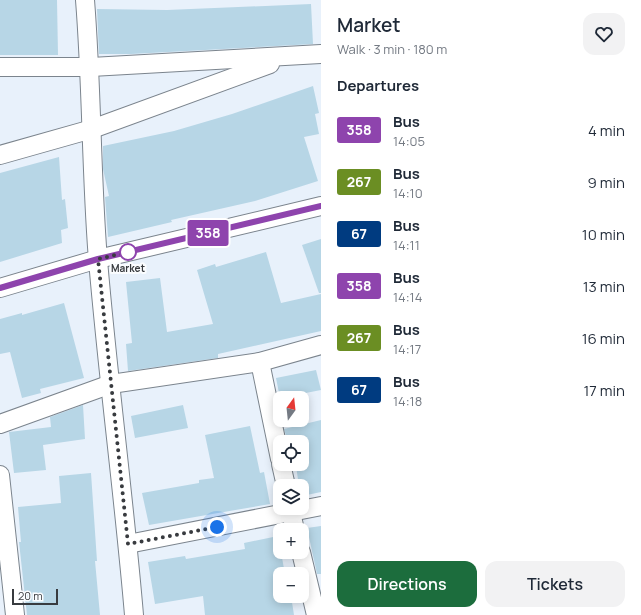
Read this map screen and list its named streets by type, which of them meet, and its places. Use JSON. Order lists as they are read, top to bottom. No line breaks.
{"places":["Market"],"lines":["bus line 358"],"scale_bar":"20 m","north":"top","page":{"on_map":"358","heading":[["Market","Walk · 3 min · 180 m"],"Departures"],"list":[{"mark":"358","name":"Bus","note":"14:05","value":"4 min"},{"mark":"267","name":"Bus","note":"14:10","value":"9 min"},{"mark":"67","name":"Bus","note":"14:11","value":"10 min"},{"mark":"358","name":"Bus","note":"14:14","value":"13 min"},{"mark":"267","name":"Bus","note":"14:17","value":"16 min"},{"mark":"67","name":"Bus","note":"14:18","value":"17 min"}],"map_buttons":["+","−"],"buttons":["Directions","Tickets"],"scale":"20 m"}}
